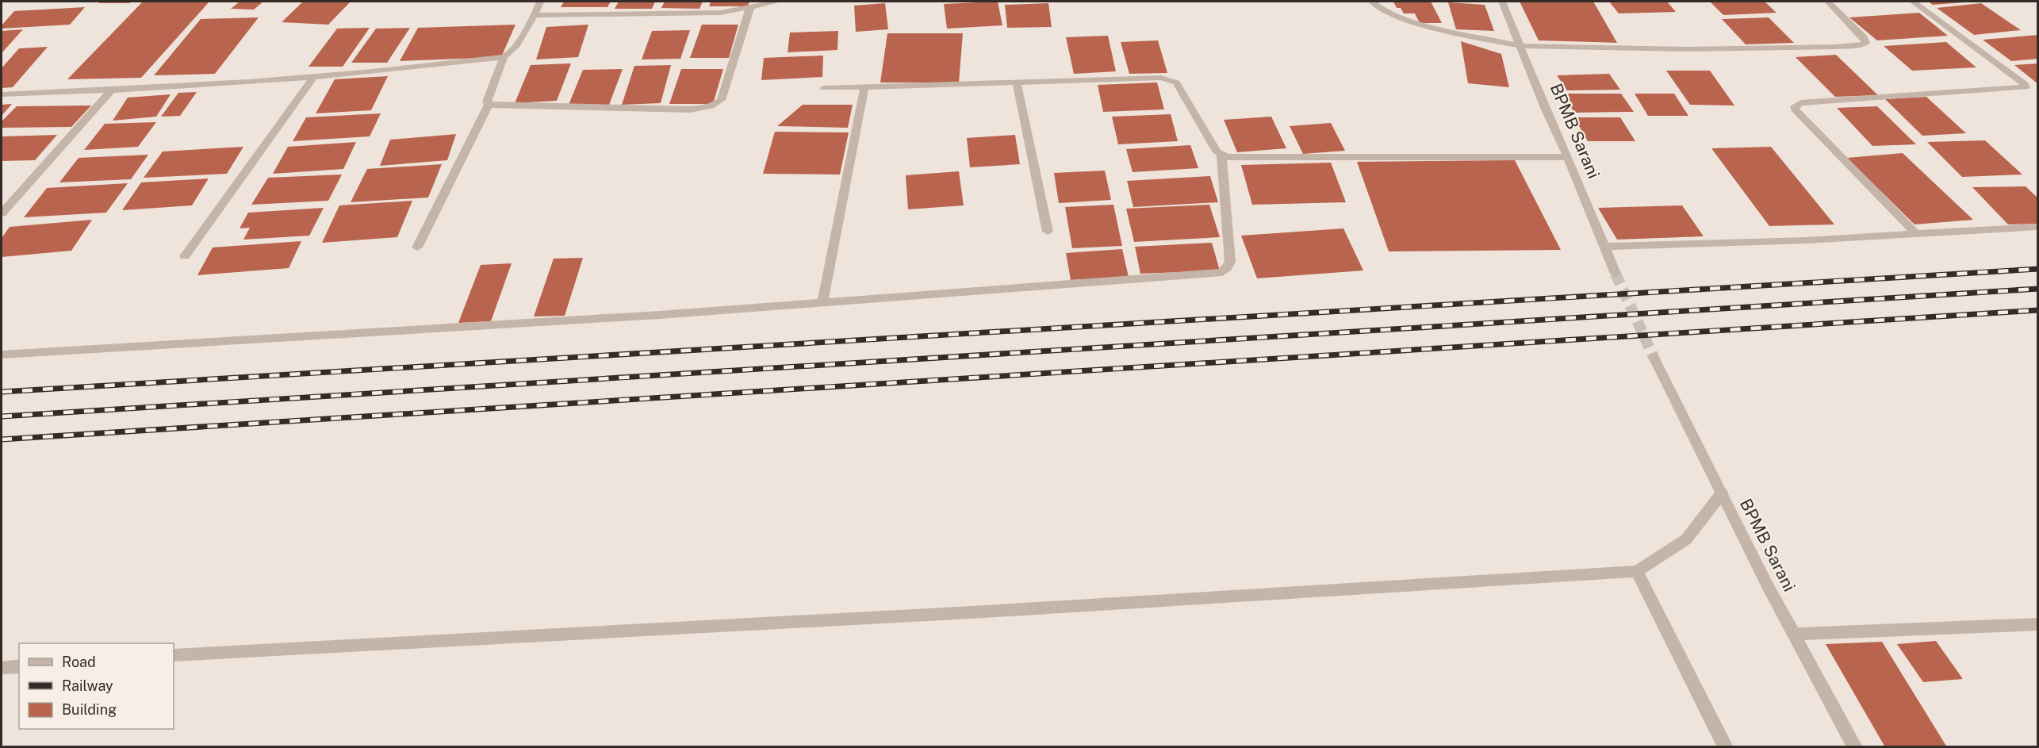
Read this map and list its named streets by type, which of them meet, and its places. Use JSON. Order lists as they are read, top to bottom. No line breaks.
{"streets":{"street":["BPMB Sarani"]},"legend":["Road","Railway","Building"]}
